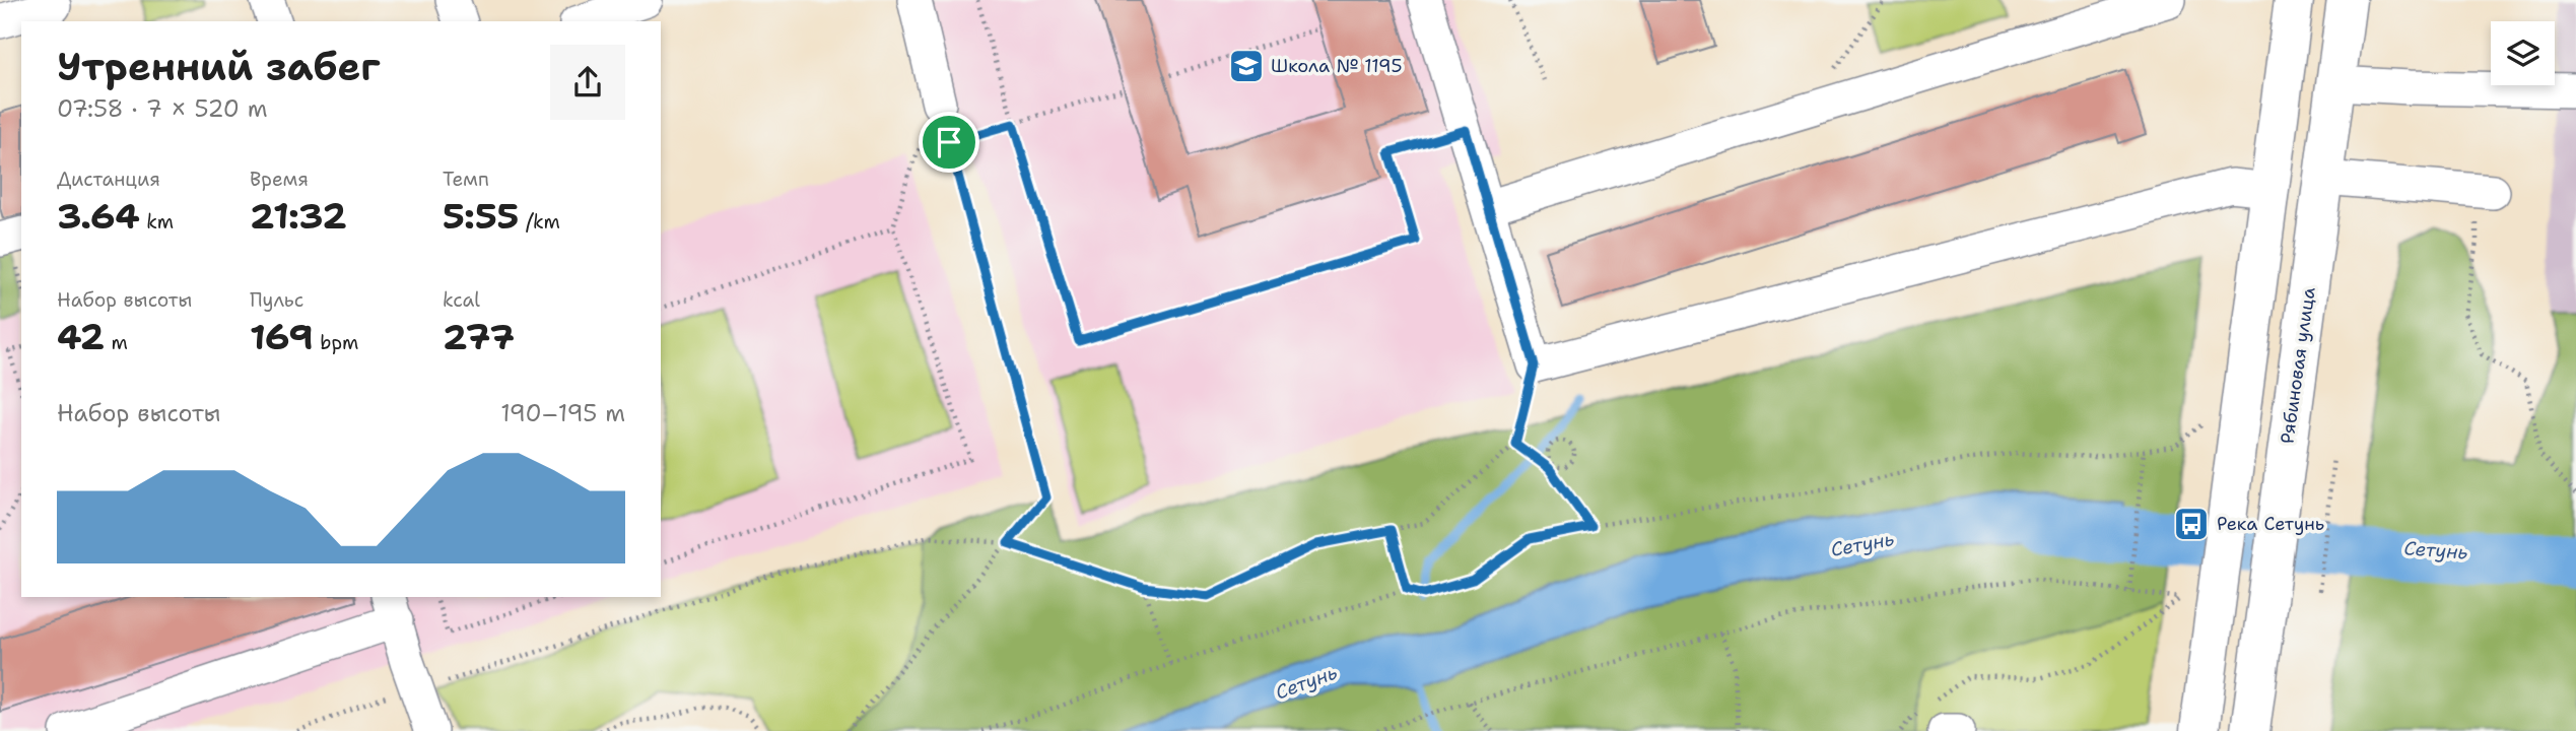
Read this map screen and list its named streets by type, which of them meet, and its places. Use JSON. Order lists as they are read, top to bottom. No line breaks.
{"streets":{"main road":["Рябиновая улица"]},"water":["Сетунь"],"places":{"school or university":["Школа № 1195"],"bus stop":["Река Сетунь"]},"page":{"heading":["Утренний забег","07:58 · 7 × 520 m"],"stats":[["Дистанция","3.64 km"],["Время","21:32"],["Темп","5:55 /km"],["Набор высоты","42 m"],["Пульс","169 bpm"],["kcal","277"]],"chart":["Набор высоты","190–195 m"]}}
